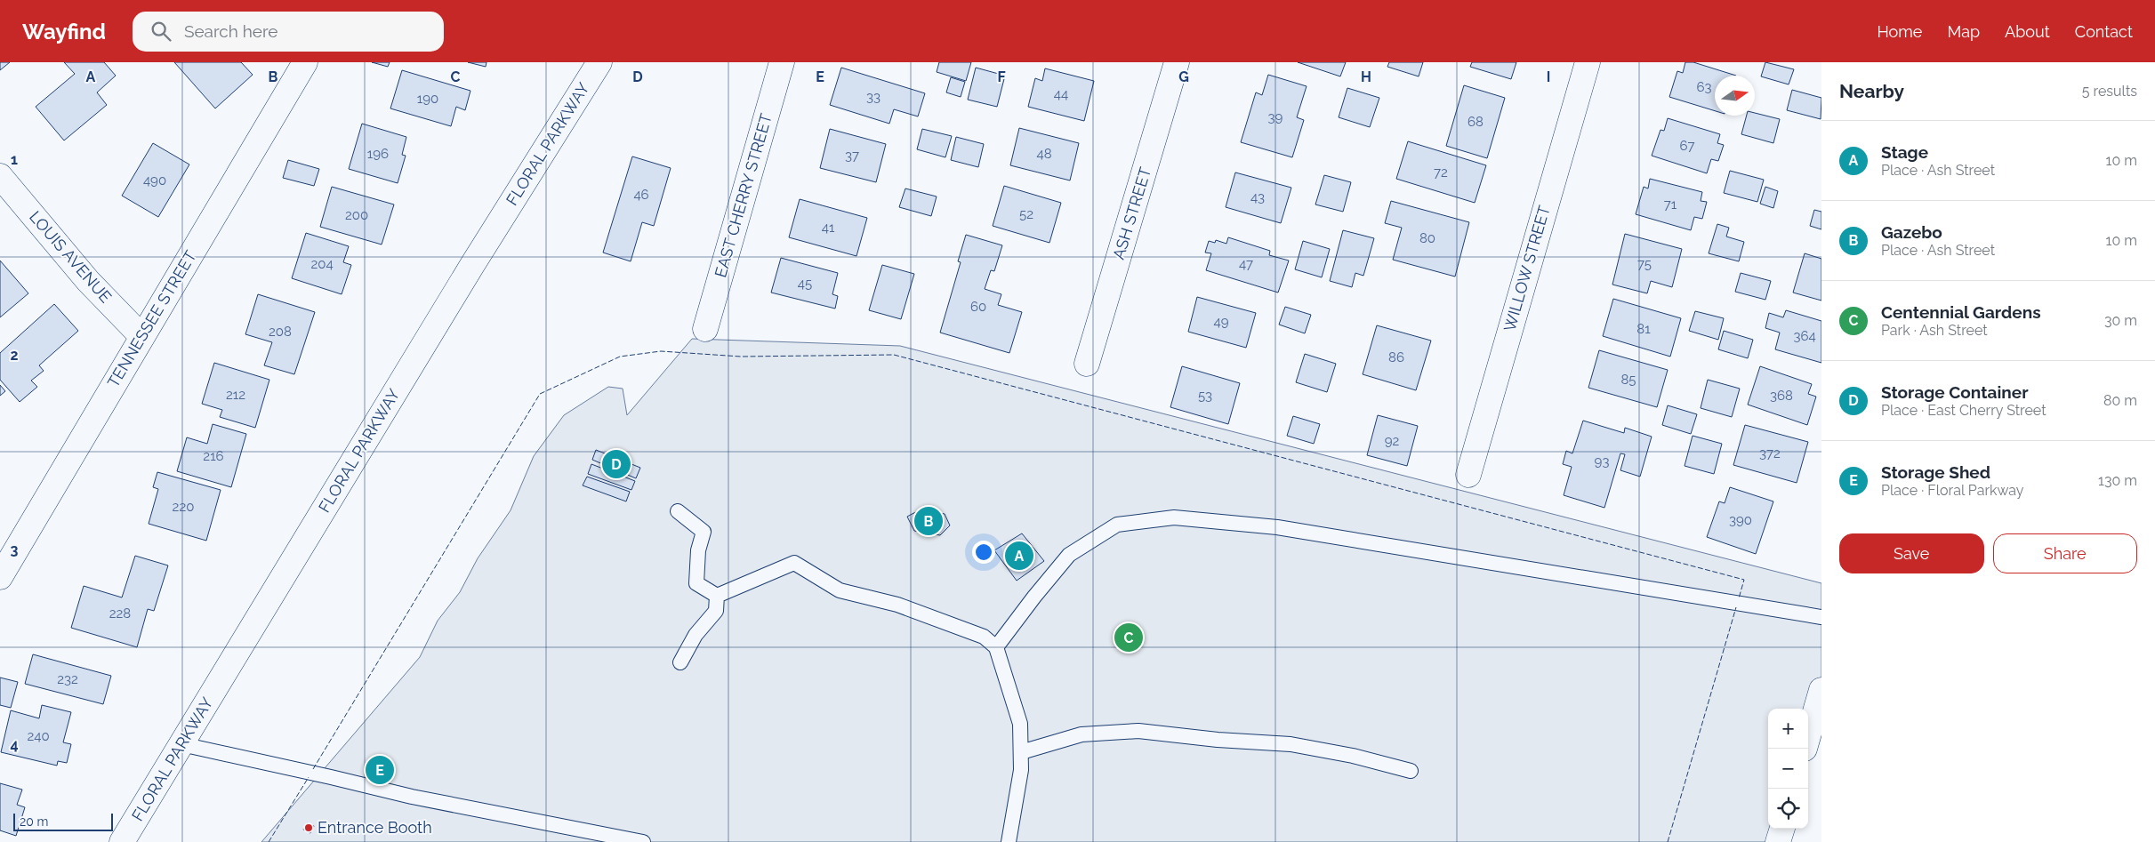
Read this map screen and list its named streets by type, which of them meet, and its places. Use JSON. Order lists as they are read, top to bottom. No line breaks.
{"streets":{"street":["FLORAL PARKWAY","EAST CHERRY STREET","ASH STREET","LOUIS AVENUE","WILLOW STREET","TENNESSEE STREET"]},"crossings":[["LOUIS AVENUE","TENNESSEE STREET"]],"places":["Entrance Booth"],"house_numbers":["63","44","33","190","39","68","67","196","48","37","72","490","46","43","71","52","200","41","80","204","47","75","45","60","49","81","208","364","86","85","212","53","368","92","372","216","93","220","390","228","232","240"],"scale_bar":"20 m","north":"right","page":{"header":"Wayfind","search":"Search here","nav":["Home","Map","About","Contact"],"heading":["Nearby","5 results"],"list":[{"mark":"A","name":"Stage","note":"Place · Ash Street","value":"10 m"},{"mark":"B","name":"Gazebo","note":"Place · Ash Street","value":"10 m"},{"mark":"C","name":"Centennial Gardens","note":"Park · Ash Street","value":"30 m"},{"mark":"D","name":"Storage Container","note":"Place · East Cherry Street","value":"80 m"},{"mark":"E","name":"Storage Shed","note":"Place · Floral Parkway","value":"130 m"}],"pins":["D","B","A","C","E"],"buttons":["Save","Share"],"map_buttons":["+","−"],"scale":"20 m"},"grid":{"columns":["A","B","C","D","E","F","G","H","I"],"rows":["1","2","3","4"]}}
